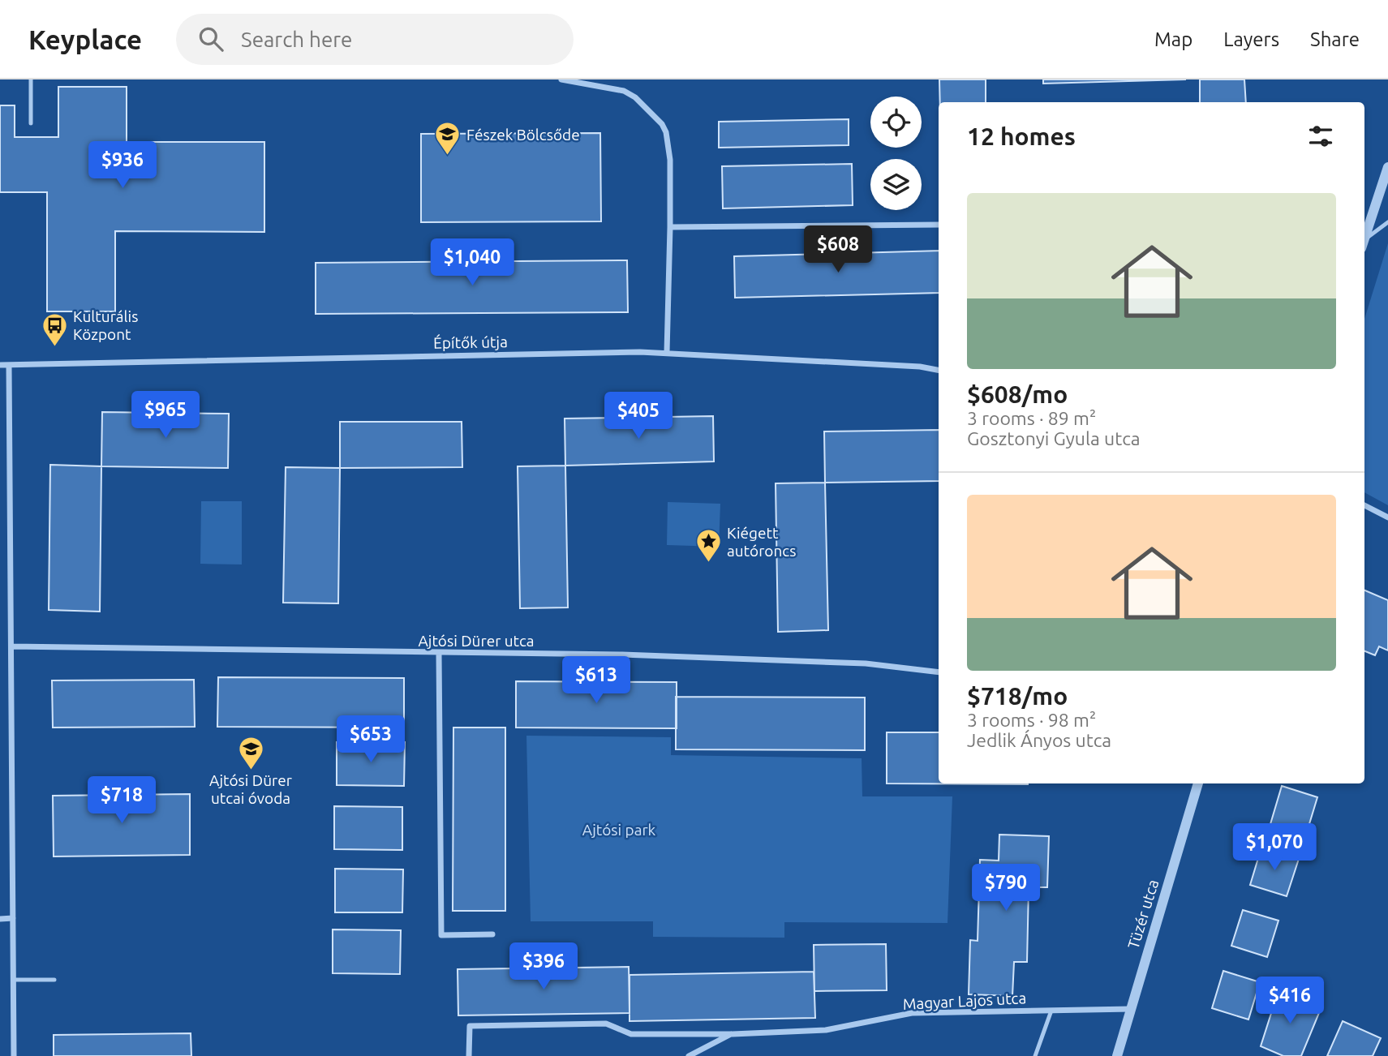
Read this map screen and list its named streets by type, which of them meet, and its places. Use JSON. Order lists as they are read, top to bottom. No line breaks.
{"streets":{"street":["Építők útja","Ajtósi Dürer utca","Tüzér utca","Magyar Lajos utca"]},"crossings":[["Tüzér utca","Magyar Lajos utca"]],"parks":["Ajtósi park"],"places":{"school or university":["Fészek Bölcsőde","Ajtósi Dürer utcai óvoda"],"bus stop":["Kulturális Központ"],"place":["Kiégett autóroncs"]},"page":{"header":"Keyplace","search":"Search here","nav":["Map","Layers","Share"],"heading":"12 homes","price":["$936","$608","$1,040","$965","$405","$613","$653","$718","$1,070","$790","$396","$416"],"list":[{"name":"$608/mo","note":"3 rooms · 89 m² · Gosztonyi Gyula utca"},{"name":"$718/mo","note":"3 rooms · 98 m² · Jedlik Ányos utca"}]}}
